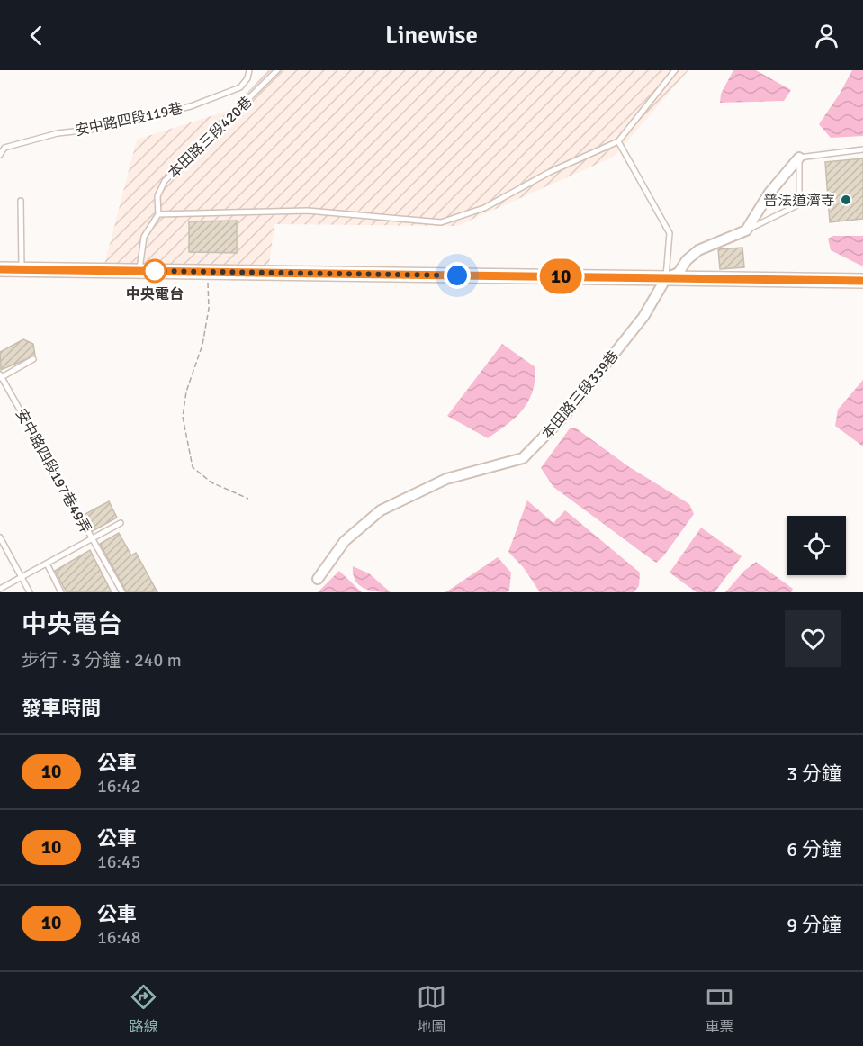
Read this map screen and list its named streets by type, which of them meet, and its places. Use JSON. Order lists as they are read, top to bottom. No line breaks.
{"streets":{"street":["本田路三段339巷"],"lane":["安中路四段119巷","本田路三段420巷","安中路四段197巷49弄"]},"places":["普法道濟寺","中央電台"],"lines":["bus line 10"],"page":{"header":"Linewise","on_map":"10","heading":[["中央電台","步行 · 3 分鐘 · 240 m"],"發車時間"],"list":[{"mark":"10","name":"公車","note":"16:42","value":"3 分鐘"},{"mark":"10","name":"公車","note":"16:45","value":"6 分鐘"},{"mark":"10","name":"公車","note":"16:48","value":"9 分鐘"}],"tabs":["路線","地圖","車票"]}}
